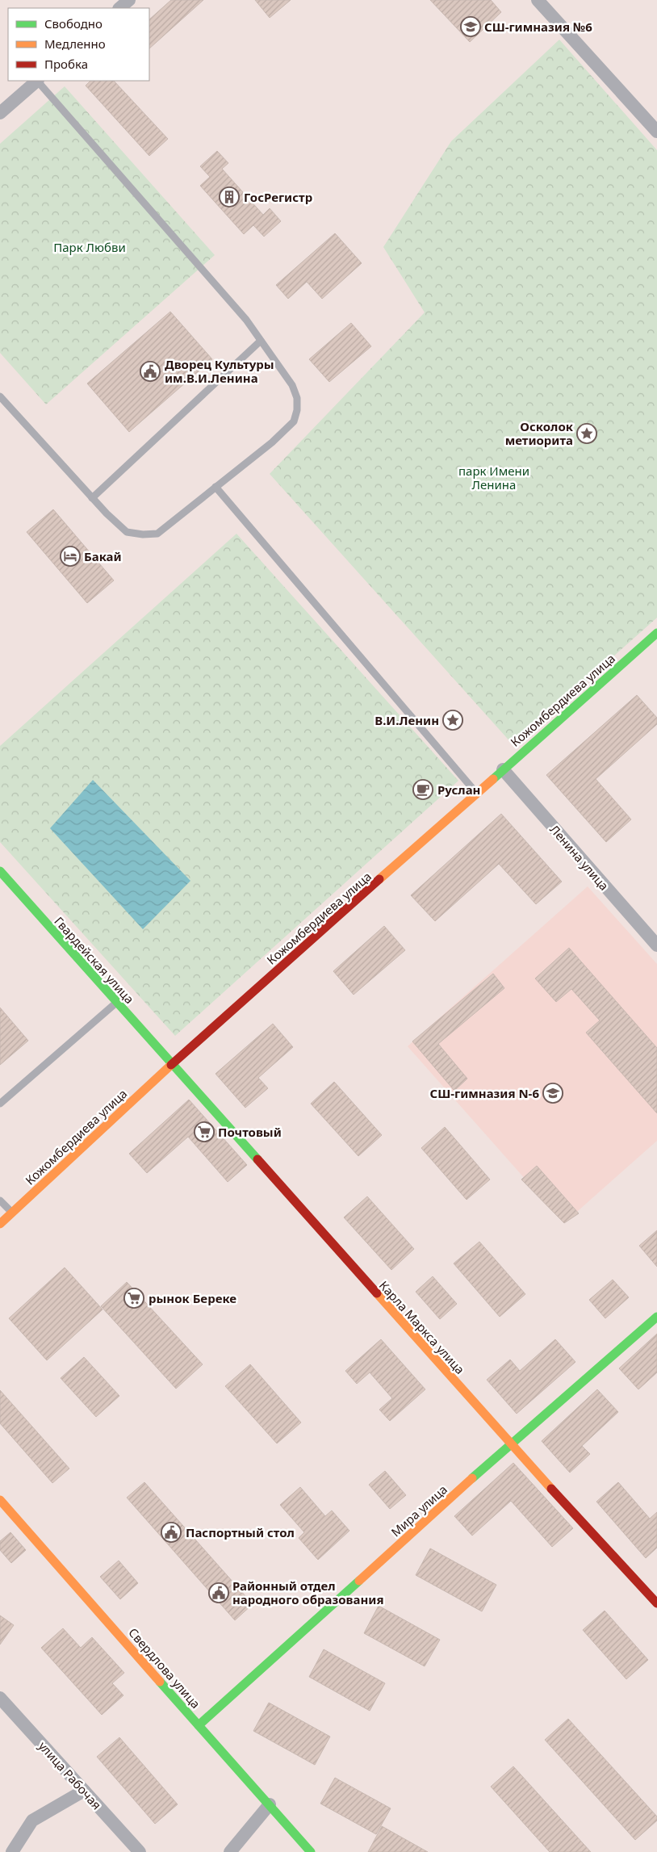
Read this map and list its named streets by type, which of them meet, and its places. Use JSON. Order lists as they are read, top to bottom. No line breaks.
{"streets":{"street":["Кожомбердиева улица","Ленина улица","Гвардейская улица","Карла Маркса улица","Мира улица","Свердлова улица","улица Рабочая"]},"crossings":[["Кожомбердиева улица","Ленина улица"],["Кожомбердиева улица","Гвардейская улица"],["Кожомбердиева улица","Карла Маркса улица"],["Гвардейская улица","Карла Маркса улица"],["Карла Маркса улица","Мира улица"],["Мира улица","Свердлова улица"]],"parks":["Парк Любви","парк Имени Ленина"],"places":{"school or university":["СШ-гимназия №6","СШ-гимназия N-6"],"building":["ГосРегистр"],"public building":["Дворец Культуры им.В.И.Ленина","Паспортный стол","Районный отдел народного образования"],"place":["Осколок метиорита","В.И.Ленин"],"hotel":["Бакай"],"cafe":["Руслан"],"supermarket":["Почтовый","рынок Береке"]},"legend":["Свободно","Медленно","Пробка"]}
